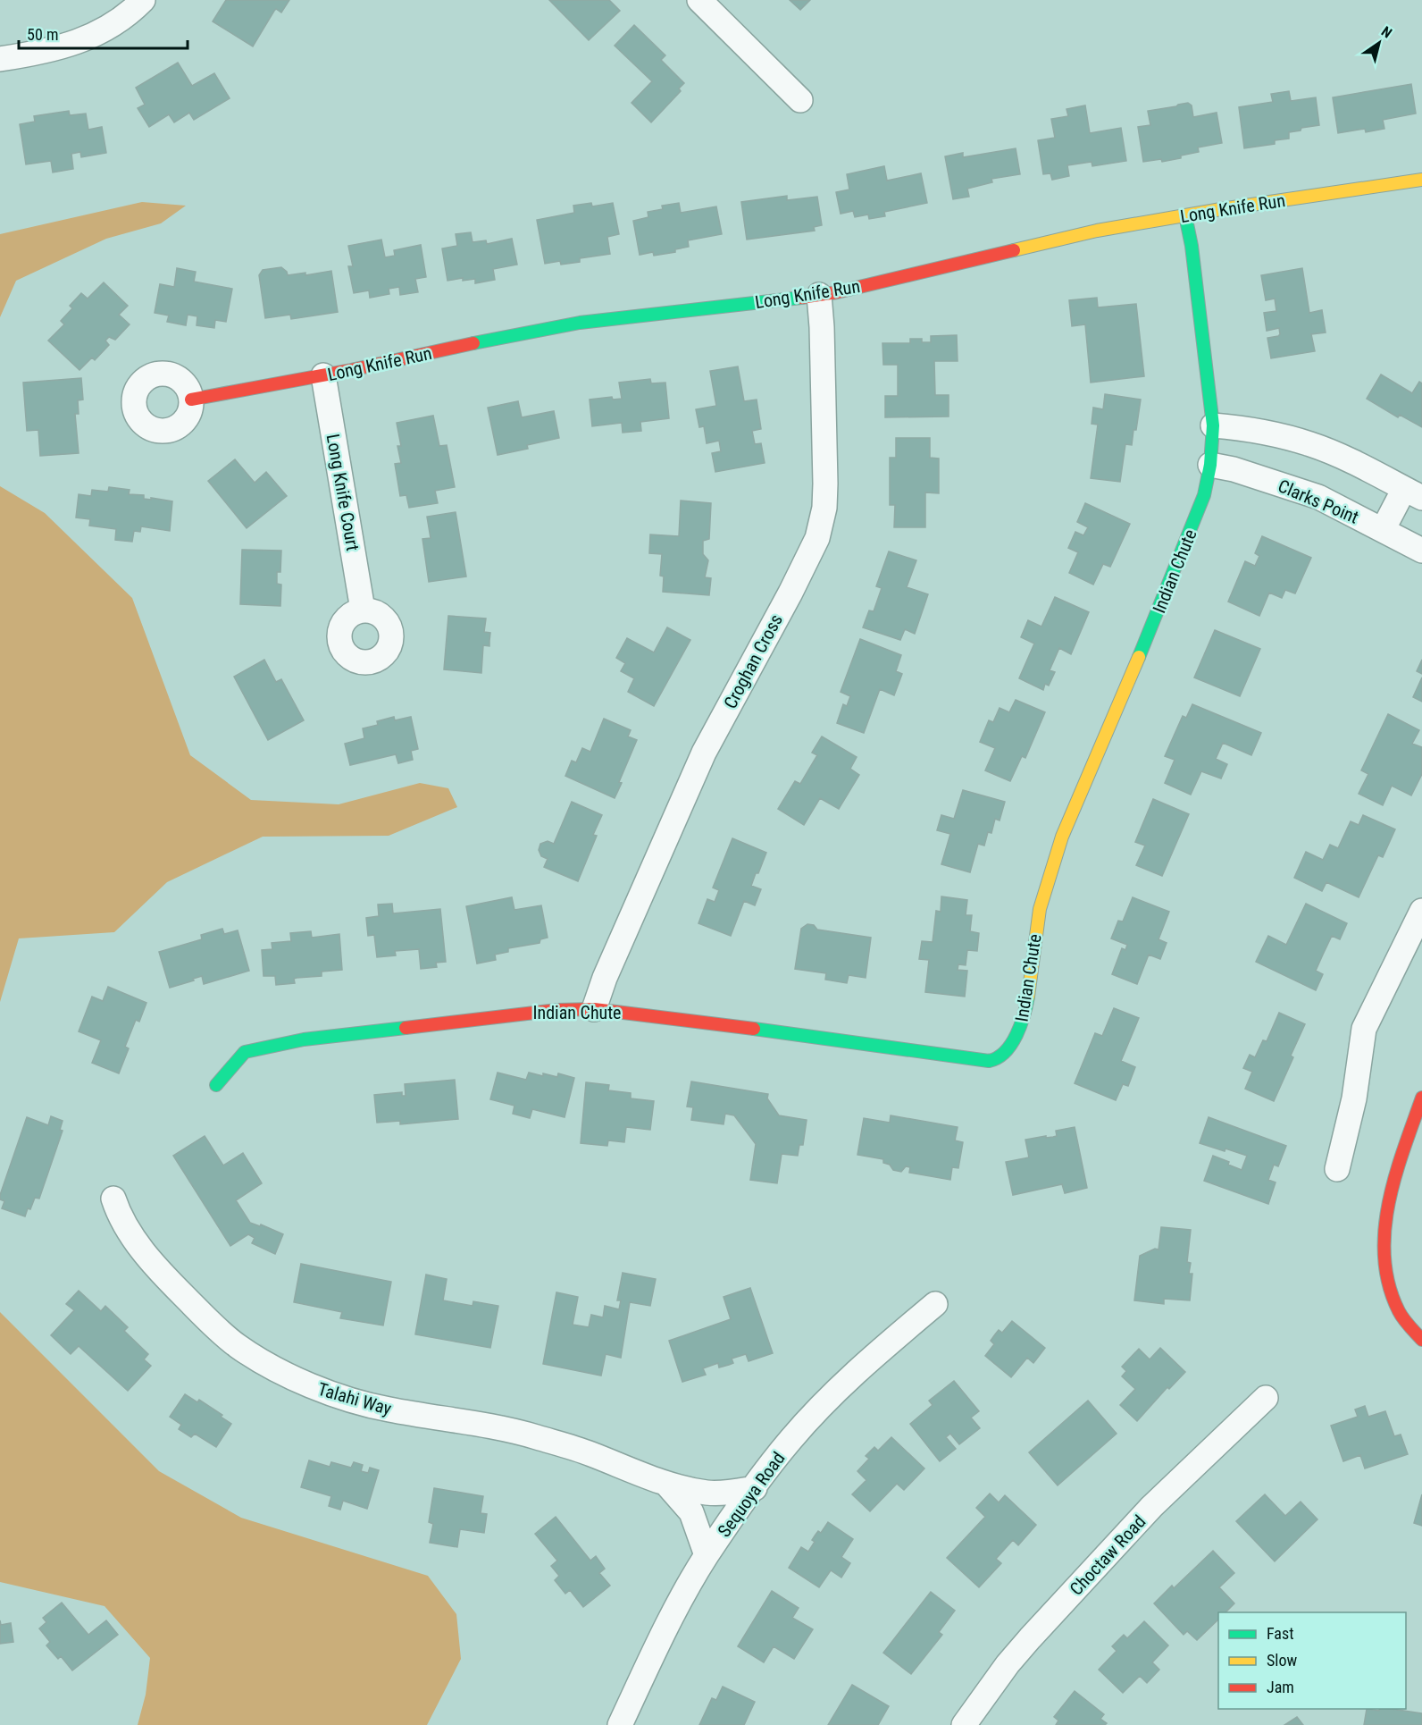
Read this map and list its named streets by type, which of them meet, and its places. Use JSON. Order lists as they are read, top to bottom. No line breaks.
{"streets":{"street":["Long Knife Run","Long Knife Court","Clarks Point","Indian Chute","Croghan Cross","Talahi Way","Sequoya Road","Choctaw Road"]},"crossings":[["Long Knife Run","Long Knife Court"],["Long Knife Run","Indian Chute"],["Long Knife Run","Croghan Cross"],["Clarks Point","Indian Chute"],["Indian Chute","Croghan Cross"],["Talahi Way","Sequoya Road"]],"legend":["Fast","Slow","Jam"],"scale_bar":"50 m","north":"top right"}
